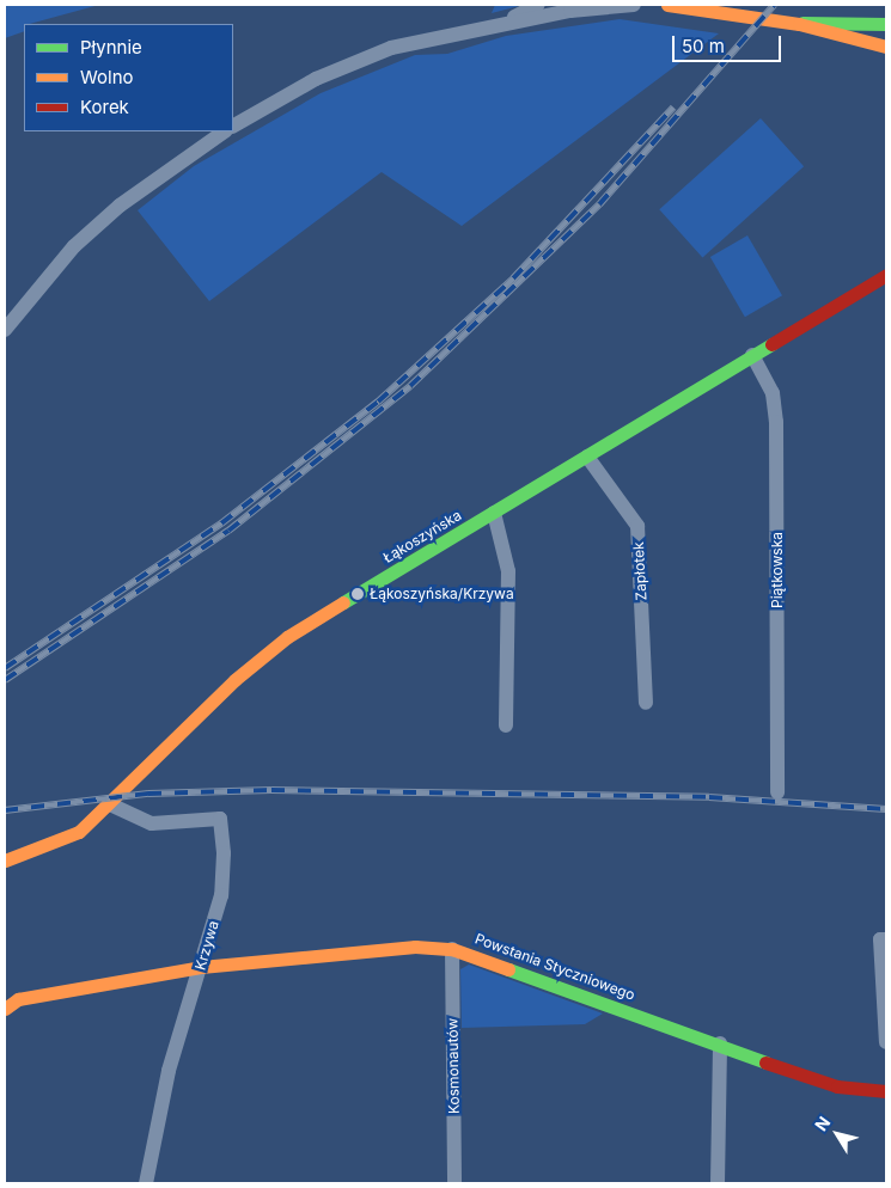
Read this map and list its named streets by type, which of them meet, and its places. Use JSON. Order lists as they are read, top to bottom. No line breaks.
{"streets":{"street":["Łąkoszyńska","Piątkowska","Zapłotek","Krzywa","Powstania Styczniowego","Kosmonautów"]},"crossings":[["Łąkoszyńska","Piątkowska"],["Łąkoszyńska","Zapłotek"],["Łąkoszyńska","Krzywa"],["Krzywa","Powstania Styczniowego"],["Powstania Styczniowego","Kosmonautów"]],"places":["Łąkoszyńska/Krzywa"],"legend":["Płynnie","Wolno","Korek"],"scale_bar":"50 m","north":"top left"}
